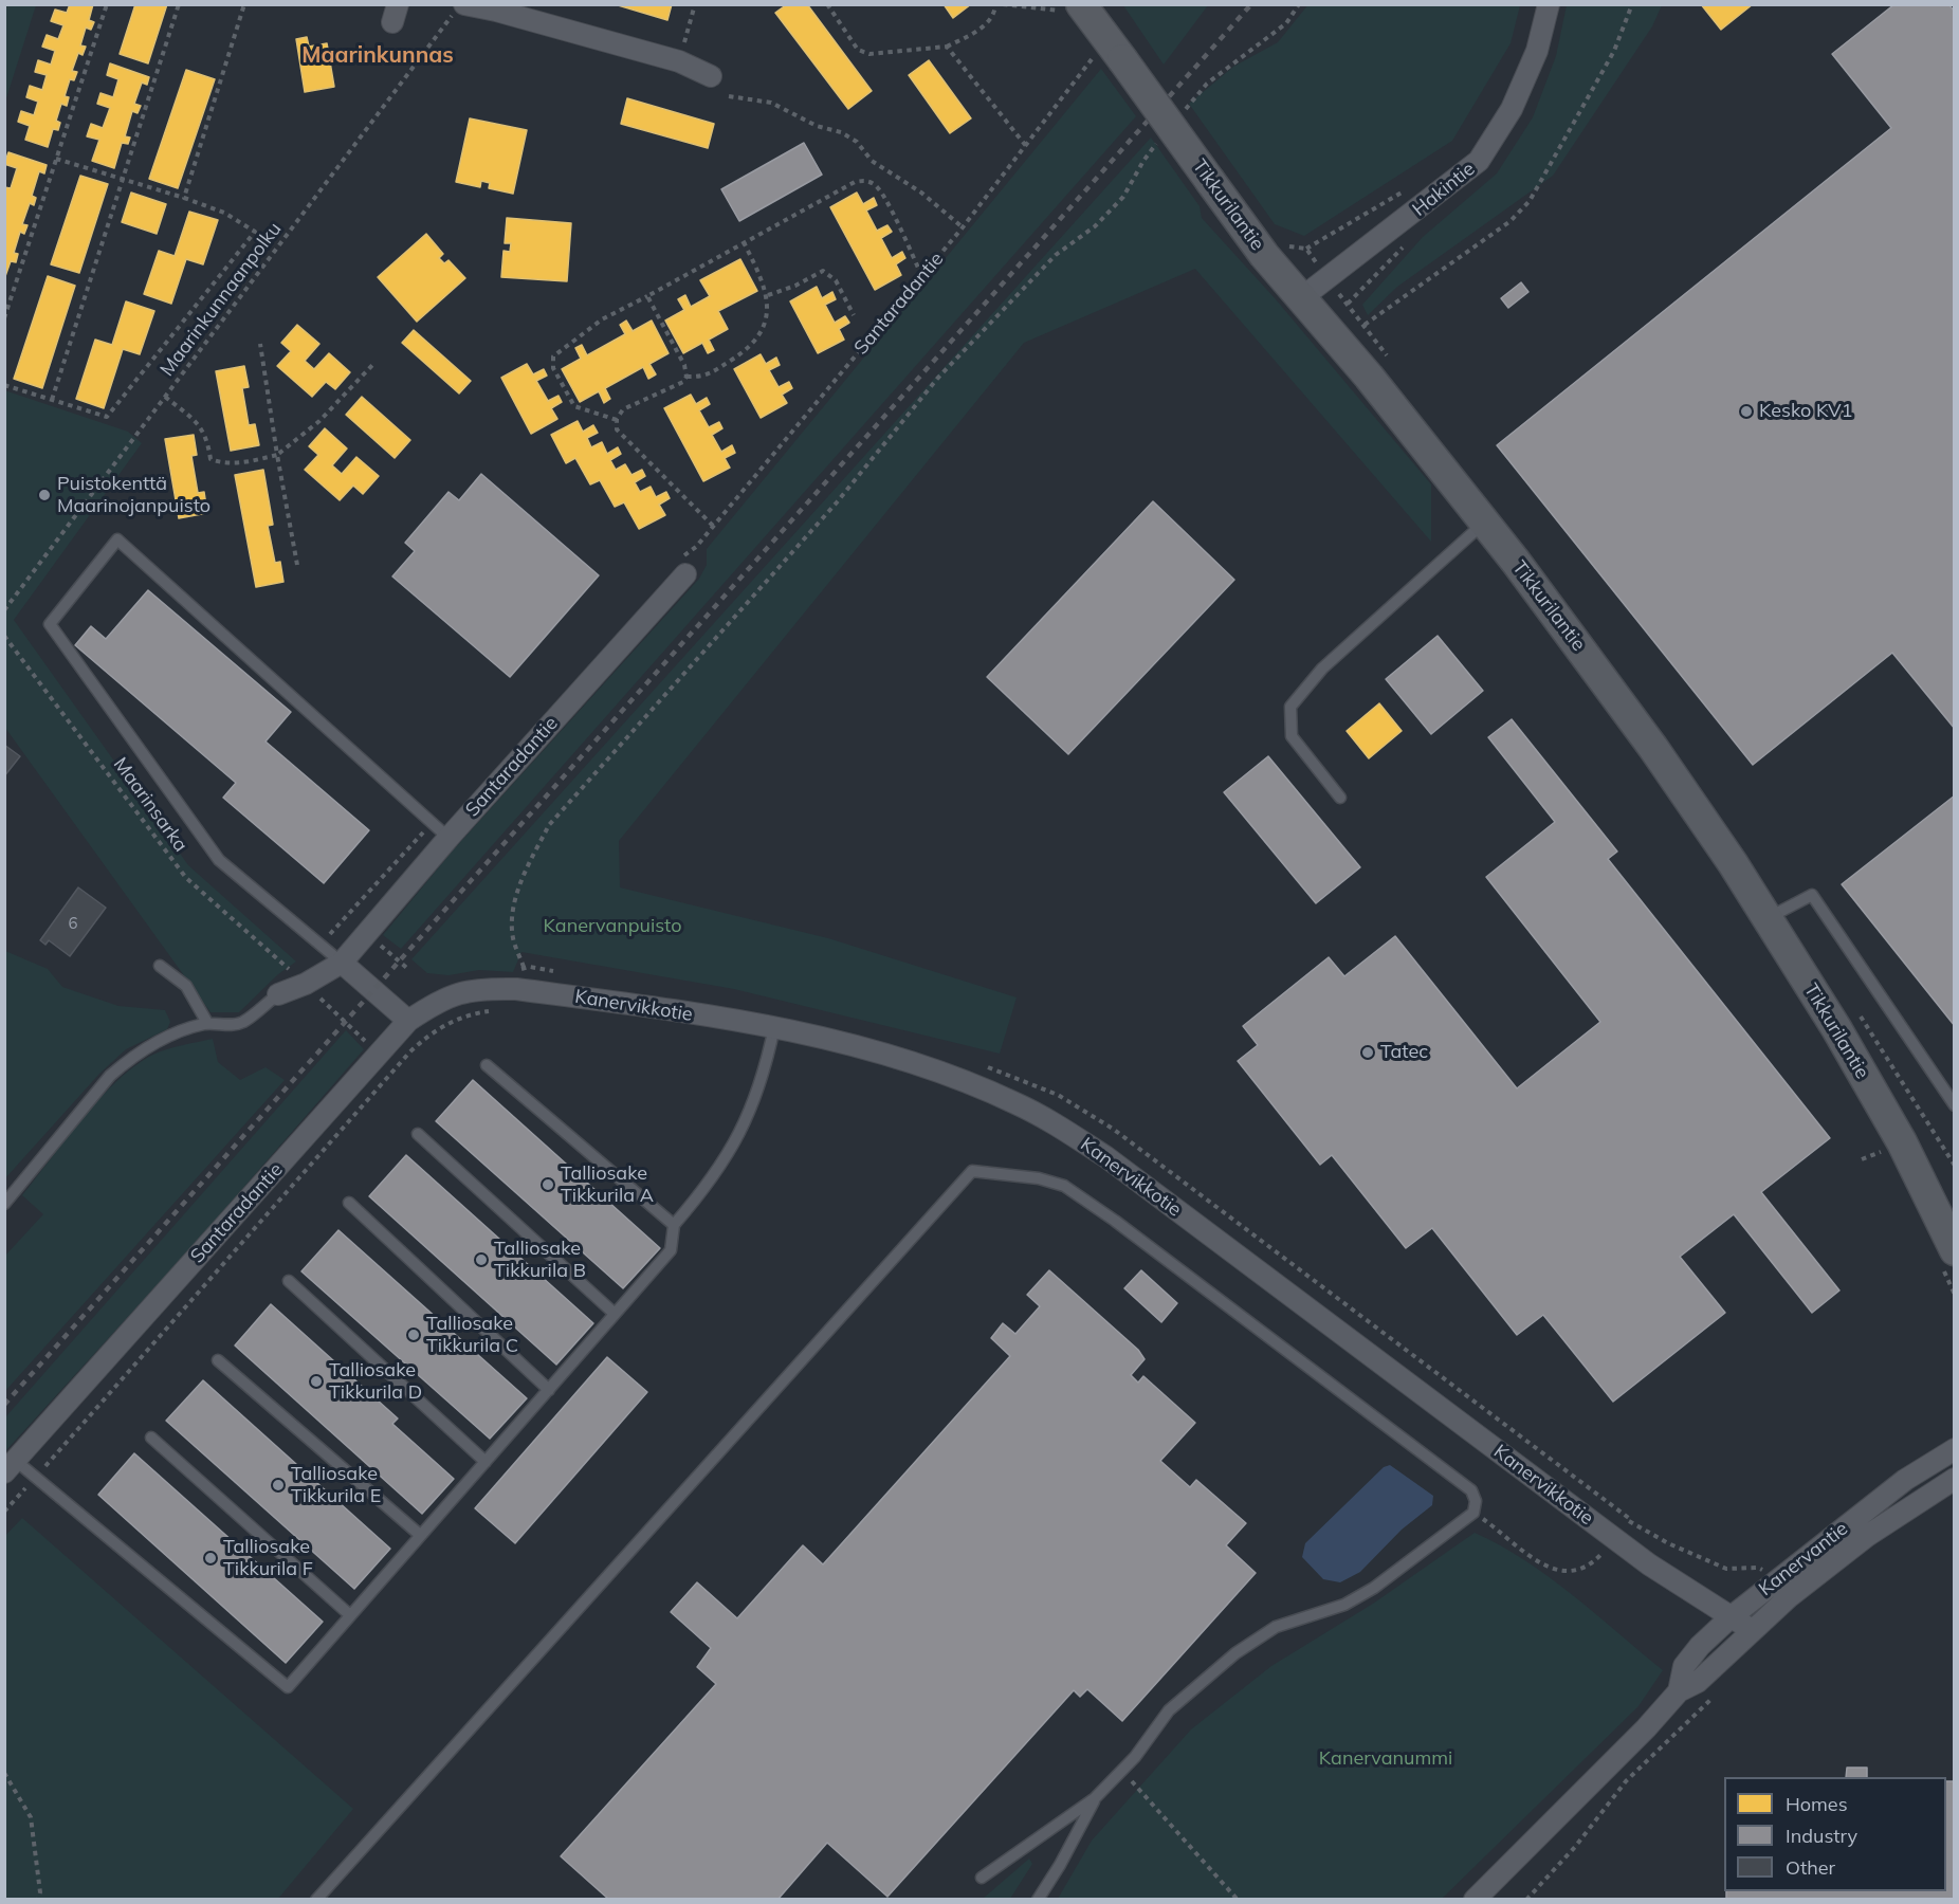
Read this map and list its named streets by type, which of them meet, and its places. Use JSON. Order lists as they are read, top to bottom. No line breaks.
{"streets":{"main road":["Tikkurilantie"],"street":["Hakintie","Santaradantie","Kanervikkotie","Kanervantie"],"path":["Maarinkunnaanpolku","Maarinsarka"]},"crossings":[["Hakintie","Tikkurilantie"],["Tikkurilantie","Santaradantie"],["Santaradantie","Maarinsarka"],["Santaradantie","Kanervikkotie"],["Kanervikkotie","Kanervantie"]],"districts":["Maarinkunnas"],"parks":["Kanervanpuisto","Kanervanummi"],"places":["Kesko KV1","Puistokenttä Maarinojanpuisto","Tatec","Talliosake Tikkurila A","Talliosake Tikkurila B","Talliosake Tikkurila C","Talliosake Tikkurila D","Talliosake Tikkurila E","Talliosake Tikkurila F"],"house_numbers":["6"],"legend":["Homes","Industry","Other"]}
